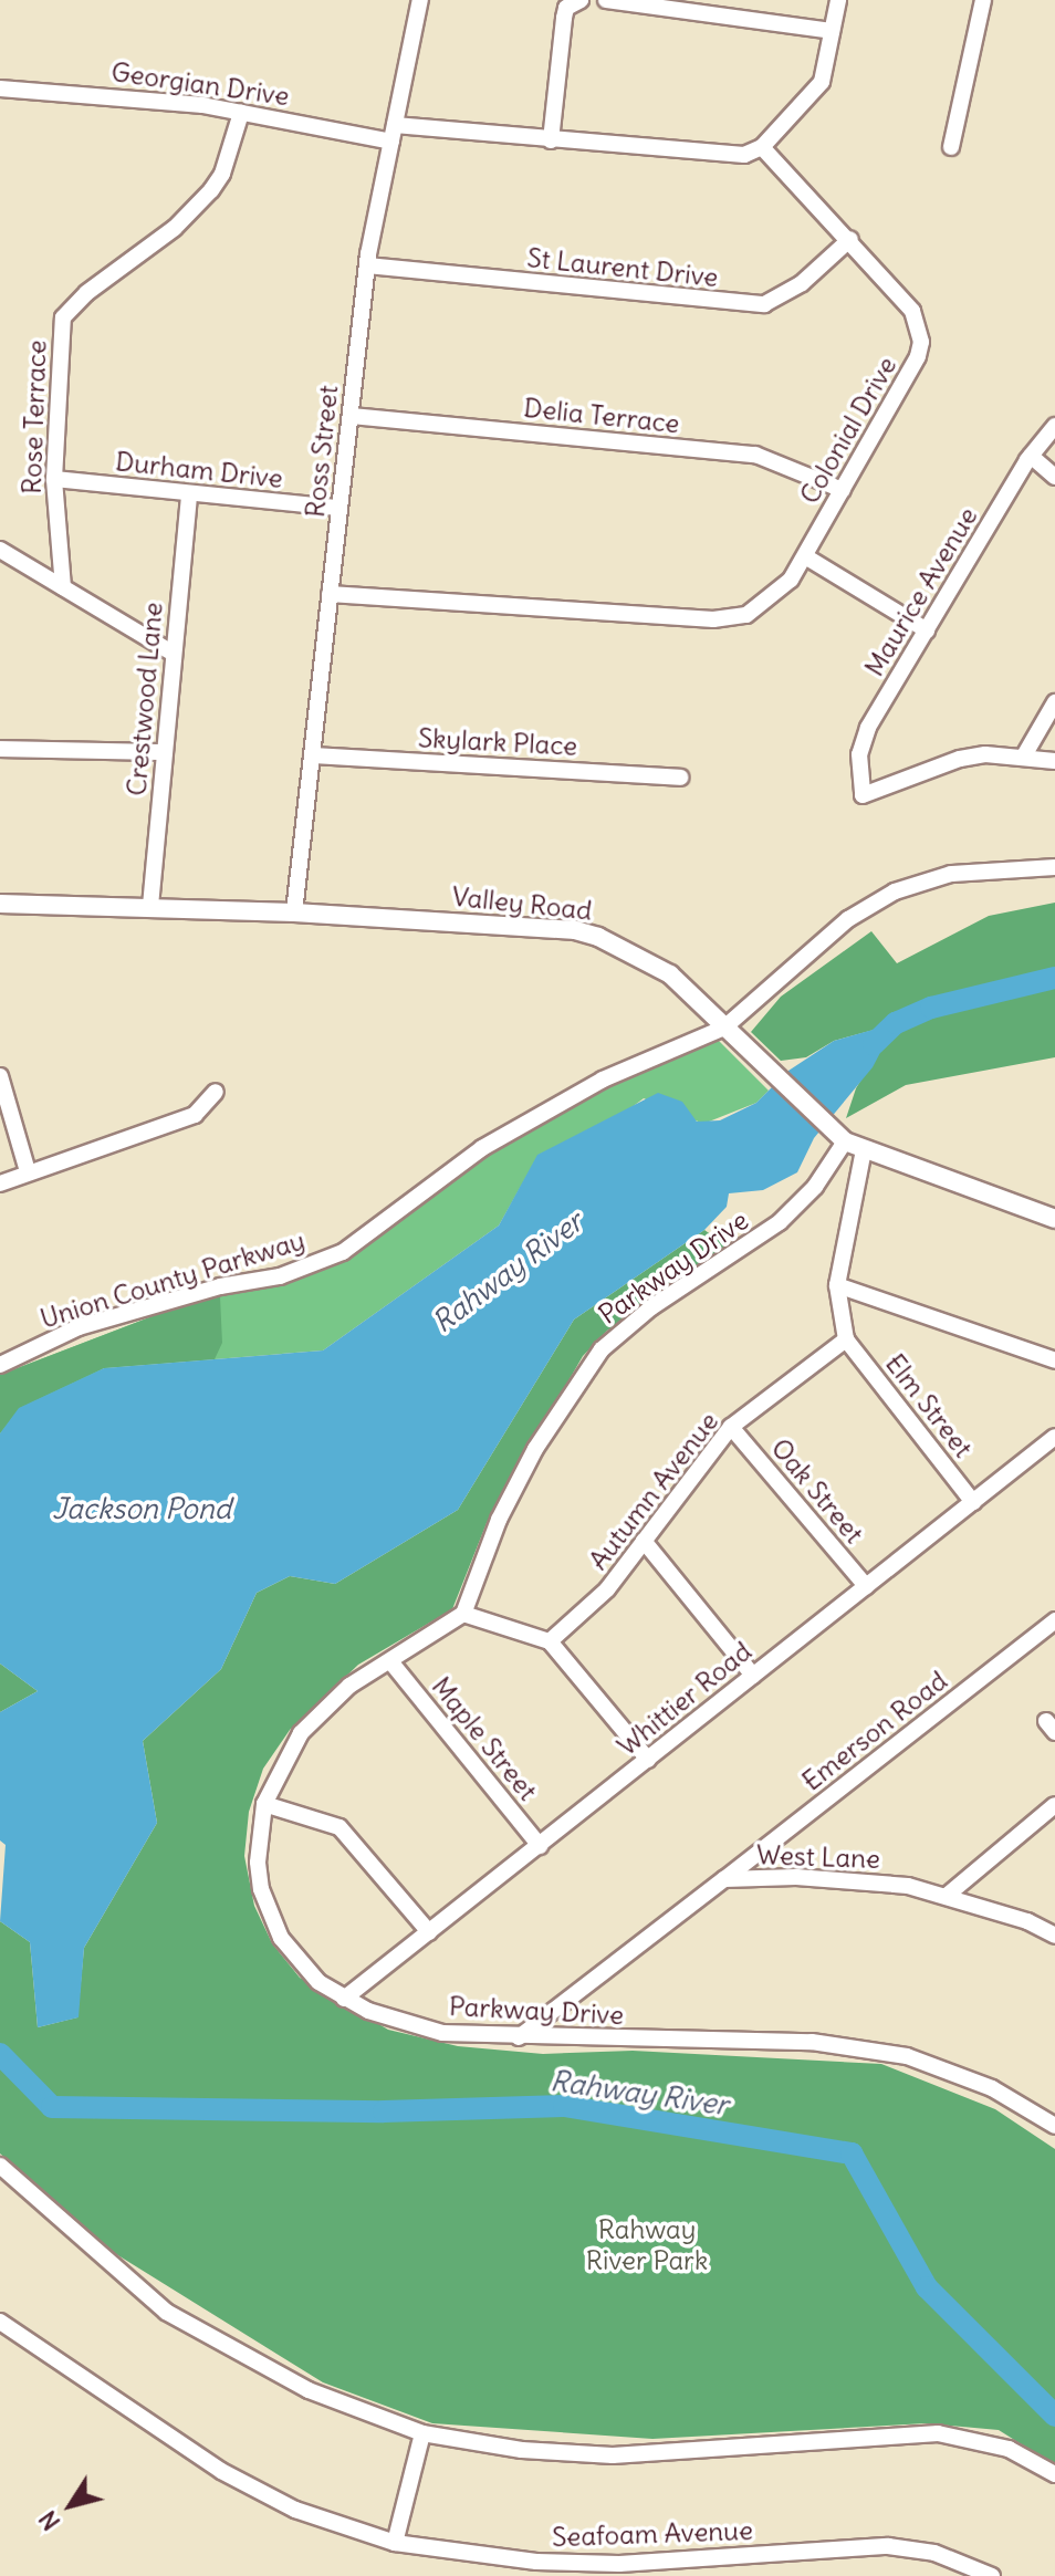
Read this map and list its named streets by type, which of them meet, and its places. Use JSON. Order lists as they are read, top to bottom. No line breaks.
{"streets":{"street":["Georgian Drive","St Laurent Drive","Delia Terrace","Rose Terrace","Colonial Drive","Ross Street","Durham Drive","Maurice Avenue","Crestwood Lane","Skylark Place","Valley Road","Parkway Drive","Union County Parkway","Elm Street","Autumn Avenue","Oak Street","Whittier Road","Emerson Road","Maple Street","West Lane","Seafoam Avenue"]},"crossings":[["Georgian Drive","Rose Terrace"],["Georgian Drive","Ross Street"],["St Laurent Drive","Colonial Drive"],["St Laurent Drive","Ross Street"],["Delia Terrace","Colonial Drive"],["Delia Terrace","Ross Street"],["Rose Terrace","Durham Drive"],["Colonial Drive","Ross Street"],["Ross Street","Durham Drive"],["Ross Street","Skylark Place"],["Ross Street","Valley Road"],["Durham Drive","Crestwood Lane"],["Crestwood Lane","Valley Road"],["Valley Road","Parkway Drive"],["Valley Road","Union County Parkway"],["Parkway Drive","Whittier Road"],["Parkway Drive","Maple Street"],["Parkway Drive","West Lane"],["Elm Street","Autumn Avenue"],["Elm Street","Whittier Road"],["Autumn Avenue","Oak Street"],["Oak Street","Whittier Road"],["Whittier Road","Maple Street"],["Emerson Road","West Lane"]],"water":["Rahway River","Jackson Pond"],"parks":["Rahway River Park"],"north":"bottom left"}
